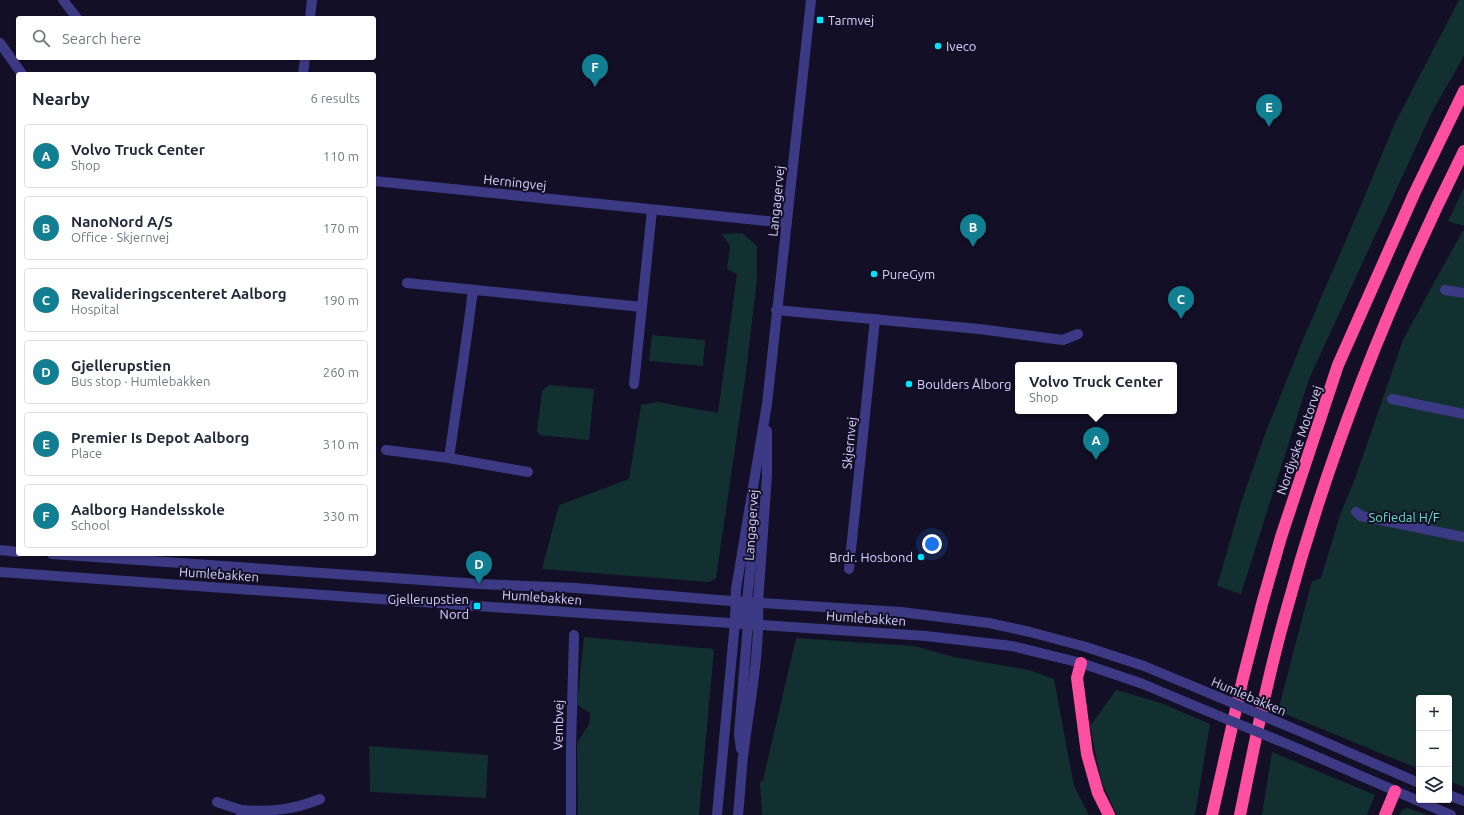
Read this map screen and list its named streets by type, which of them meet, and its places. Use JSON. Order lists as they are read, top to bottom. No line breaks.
{"streets":{"highway":["Nordjyske Motorvej"],"street":["Herningvej","Langagervej","Skjernvej","Humlebakken","Vembvej"]},"crossings":[["Herningvej","Langagervej"],["Langagervej","Humlebakken"]],"parks":["Sofiedal H/F"],"places":{"transit":["Tarmvej","Gjellerupstien Nord"],"other":["Iveco","PureGym","Boulders Ålborg","Brdr. Hosbond"]},"page":{"search":"Search here","pins":["F","E","B","C","A","D"],"heading":["Nearby","6 results"],"list":[{"mark":"A","name":"Volvo Truck Center","note":"Shop","value":"110 m"},{"mark":"B","name":"NanoNord A/S","note":"Office · Skjernvej","value":"170 m"},{"mark":"C","name":"Revalideringscenteret Aalborg","note":"Hospital","value":"190 m"},{"mark":"D","name":"Gjellerupstien","note":"Bus stop · Humlebakken","value":"260 m"},{"mark":"E","name":"Premier Is Depot Aalborg","note":"Place","value":"310 m"},{"mark":"F","name":"Aalborg Handelsskole","note":"School","value":"330 m"}],"popup":["Volvo Truck Center","Shop"],"map_buttons":["+","−"]}}
